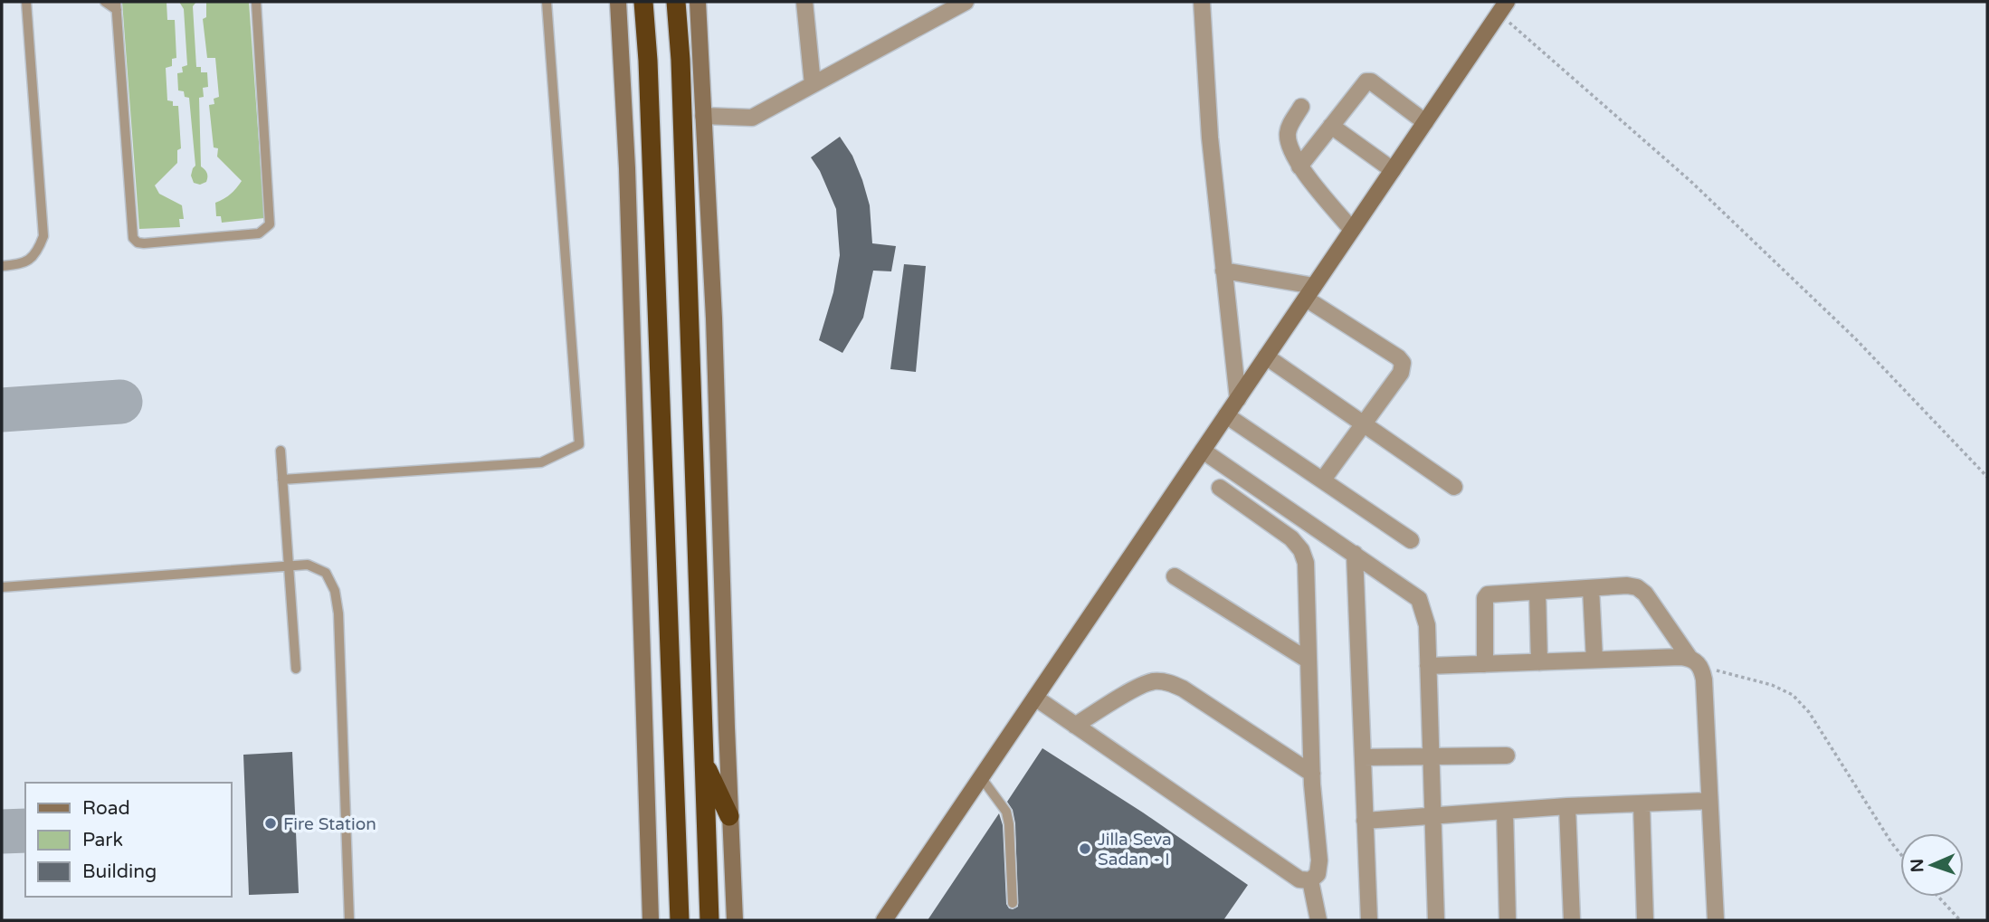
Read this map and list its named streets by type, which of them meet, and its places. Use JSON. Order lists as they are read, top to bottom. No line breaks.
{"places":["Fire Station","Jilla Seva Sadan - I"],"legend":["Road","Park","Building"],"north":"left"}
